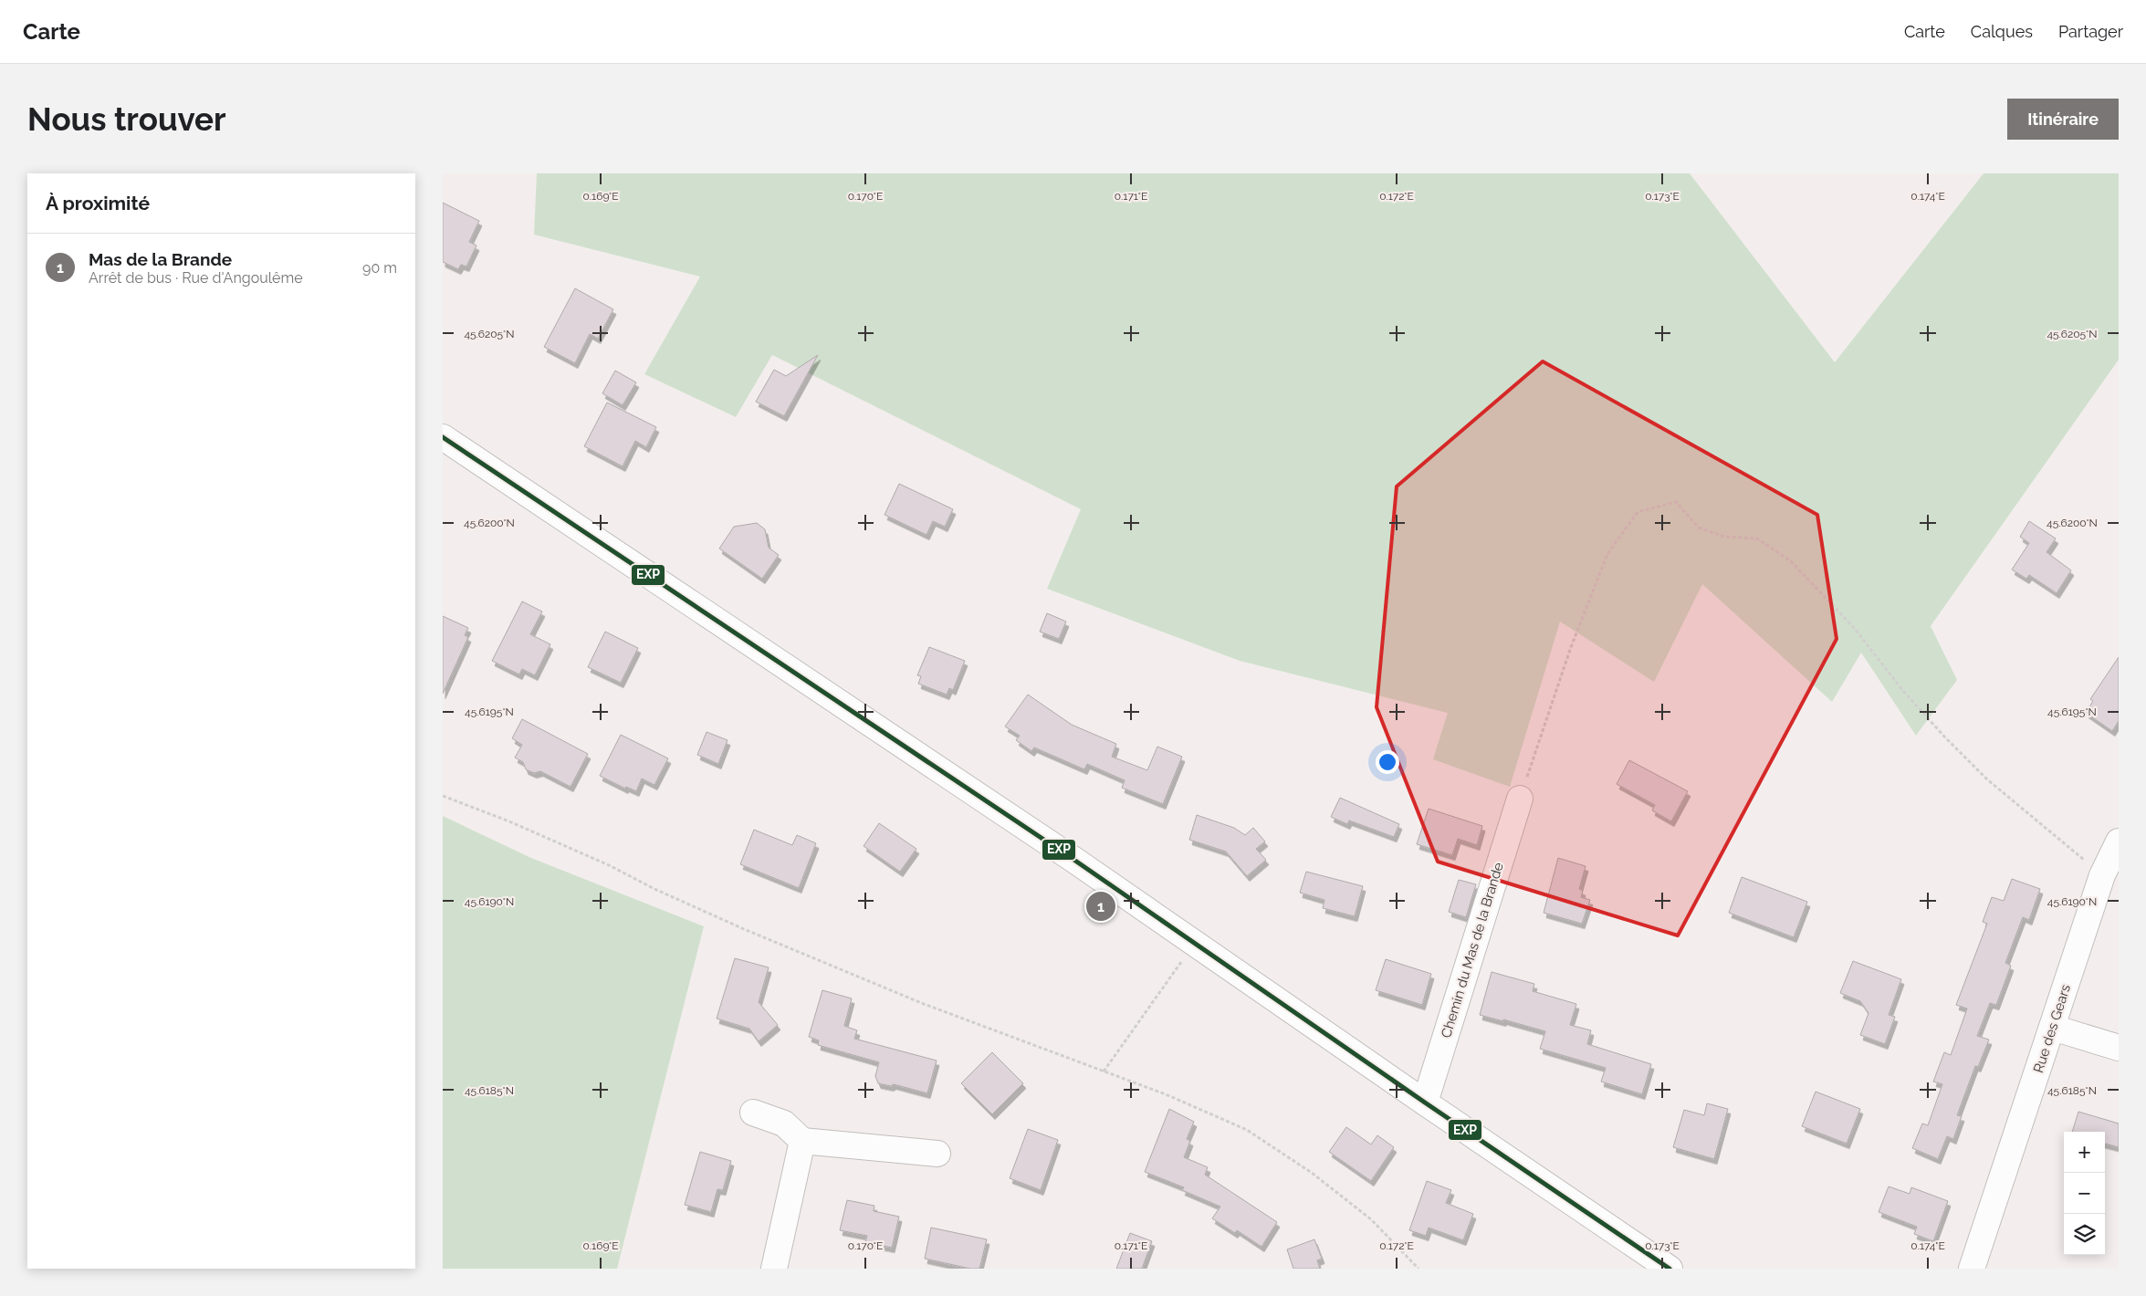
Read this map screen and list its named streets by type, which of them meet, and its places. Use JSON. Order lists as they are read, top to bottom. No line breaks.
{"streets":{"street":["Chemin du Mas de la Brande","Rue des Gears"]},"lines":["transit line EXP"],"page":{"header":"Carte","nav":["Carte","Calques","Partager"],"buttons":"Itinéraire","title":"Nous trouver","heading":"À proximité","list":[{"mark":"1","name":"Mas de la Brande","note":"Arrêt de bus · Rue d'Angoulême","value":"90 m"}],"pins":"1","map_buttons":["+","−"]},"coordinates":["0.169°E","0.170°E","0.171°E","0.172°E","0.173°E","0.174°E","45.6205°N","45.6200°N","45.6195°N","45.6190°N","45.6185°N"]}
